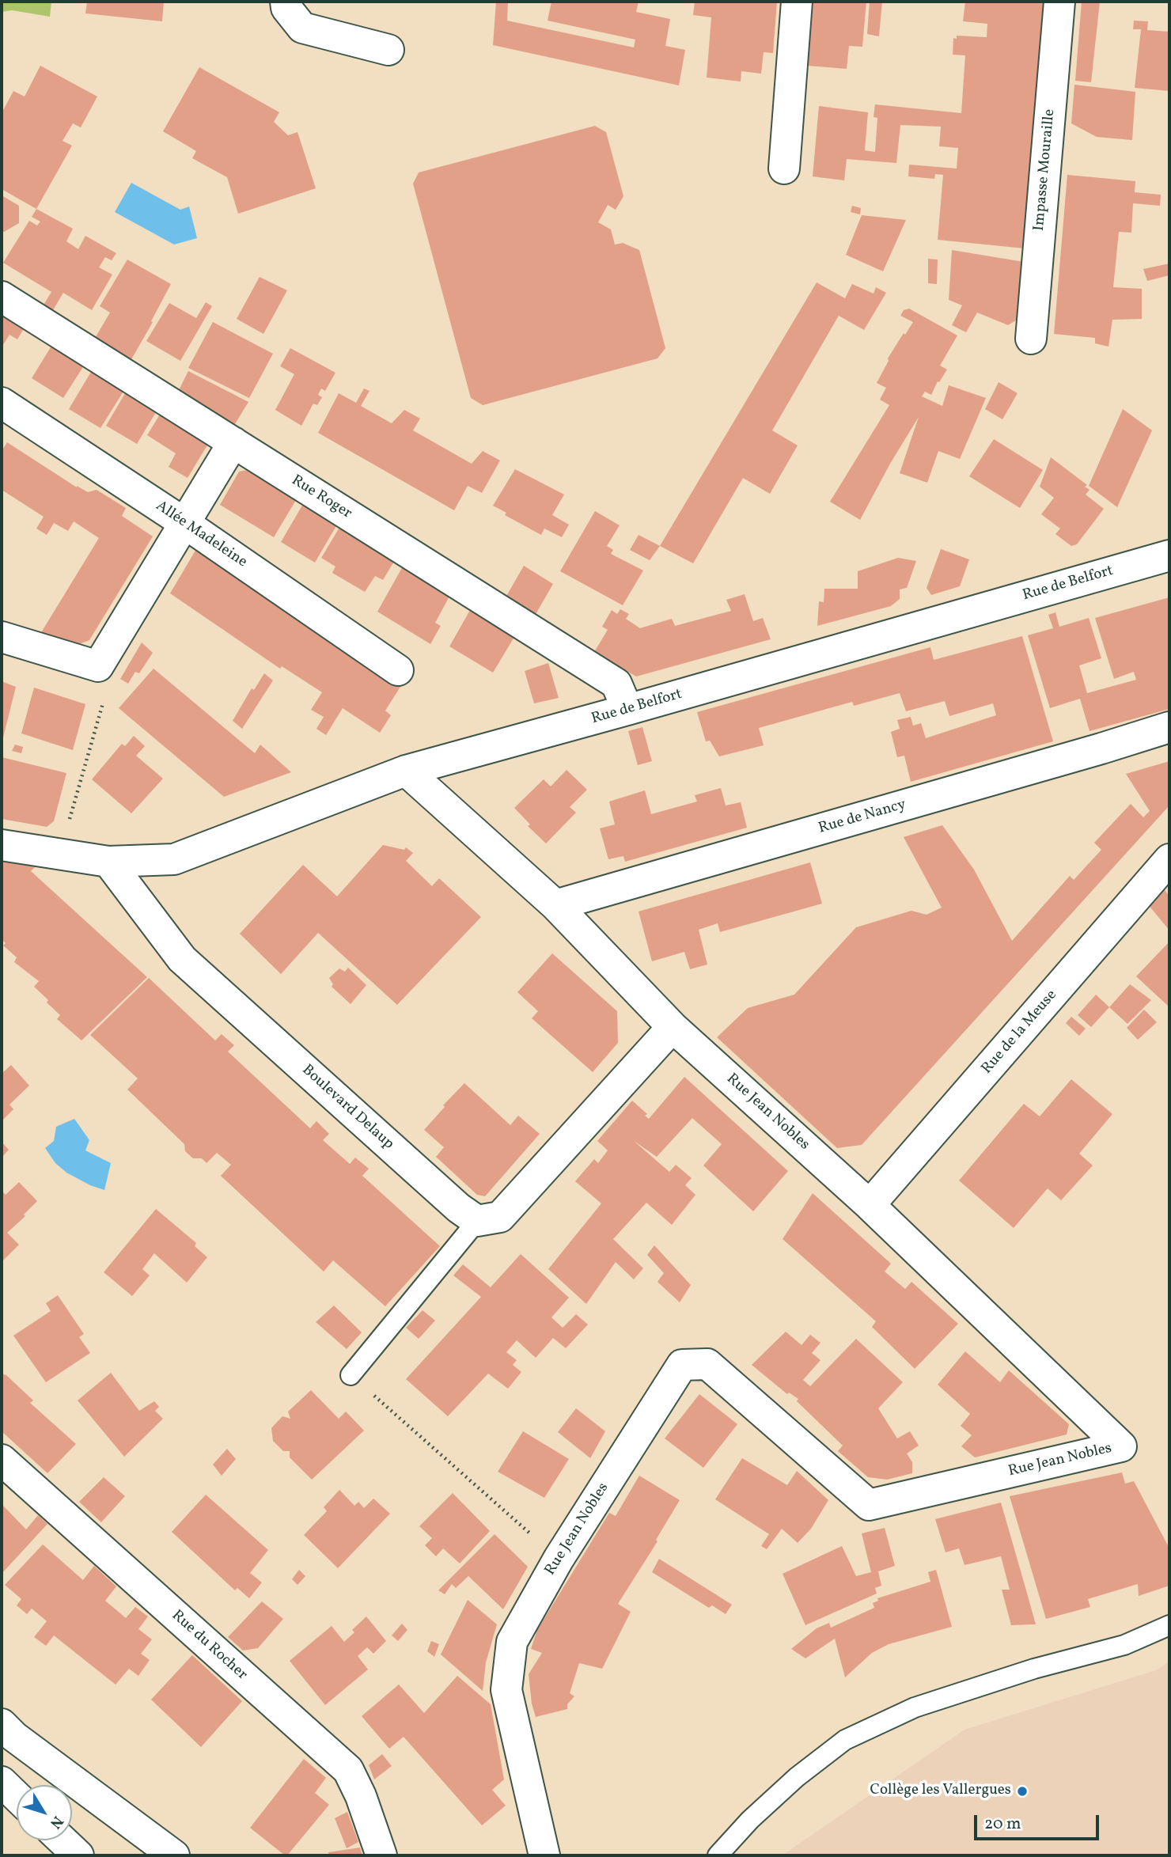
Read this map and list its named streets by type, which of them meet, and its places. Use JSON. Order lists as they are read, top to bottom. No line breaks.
{"streets":{"street":["Impasse Mouraille","Rue Roger","Allée Madeleine","Rue de Belfort","Rue de Nancy","Rue de la Meuse","Boulevard Delaup","Rue Jean Nobles","Rue du Rocher"]},"crossings":[["Rue Roger","Rue de Belfort"],["Rue de Belfort","Boulevard Delaup"],["Rue de Belfort","Rue Jean Nobles"],["Rue de Nancy","Rue Jean Nobles"],["Rue de la Meuse","Rue Jean Nobles"]],"places":["Collège les Vallergues"],"scale_bar":"20 m","north":"bottom right"}
